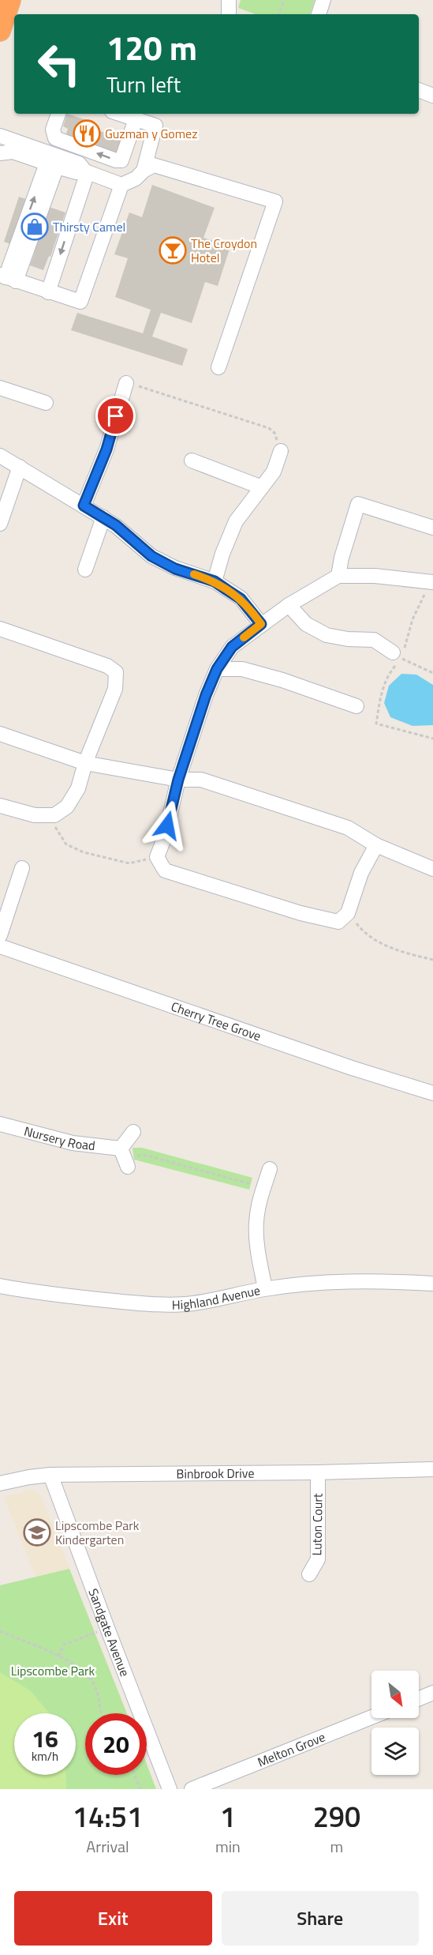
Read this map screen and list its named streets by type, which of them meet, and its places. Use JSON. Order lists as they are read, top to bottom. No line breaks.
{"streets":{"street":["Cherry Tree Grove","Nursery Road","Highland Avenue","Binbrook Drive","Luton Court","Sandgate Avenue","Melton Grove"]},"crossings":[["Binbrook Drive","Luton Court"],["Binbrook Drive","Sandgate Avenue"]],"parks":["Lipscombe Park"],"places":{"restaurant":["Guzman y Gomez"],"shop":["Thirsty Camel"],"bar":["The Croydon Hotel"],"school or university":["Lipscombe Park Kindergarten"]},"north":"bottom right","page":{"turn":["120 m","Turn left"],"speed":"16 km/h","limit":"20","eta":["14:51","Arrival","1","min","290","m"],"buttons":["Exit","Share"]}}
